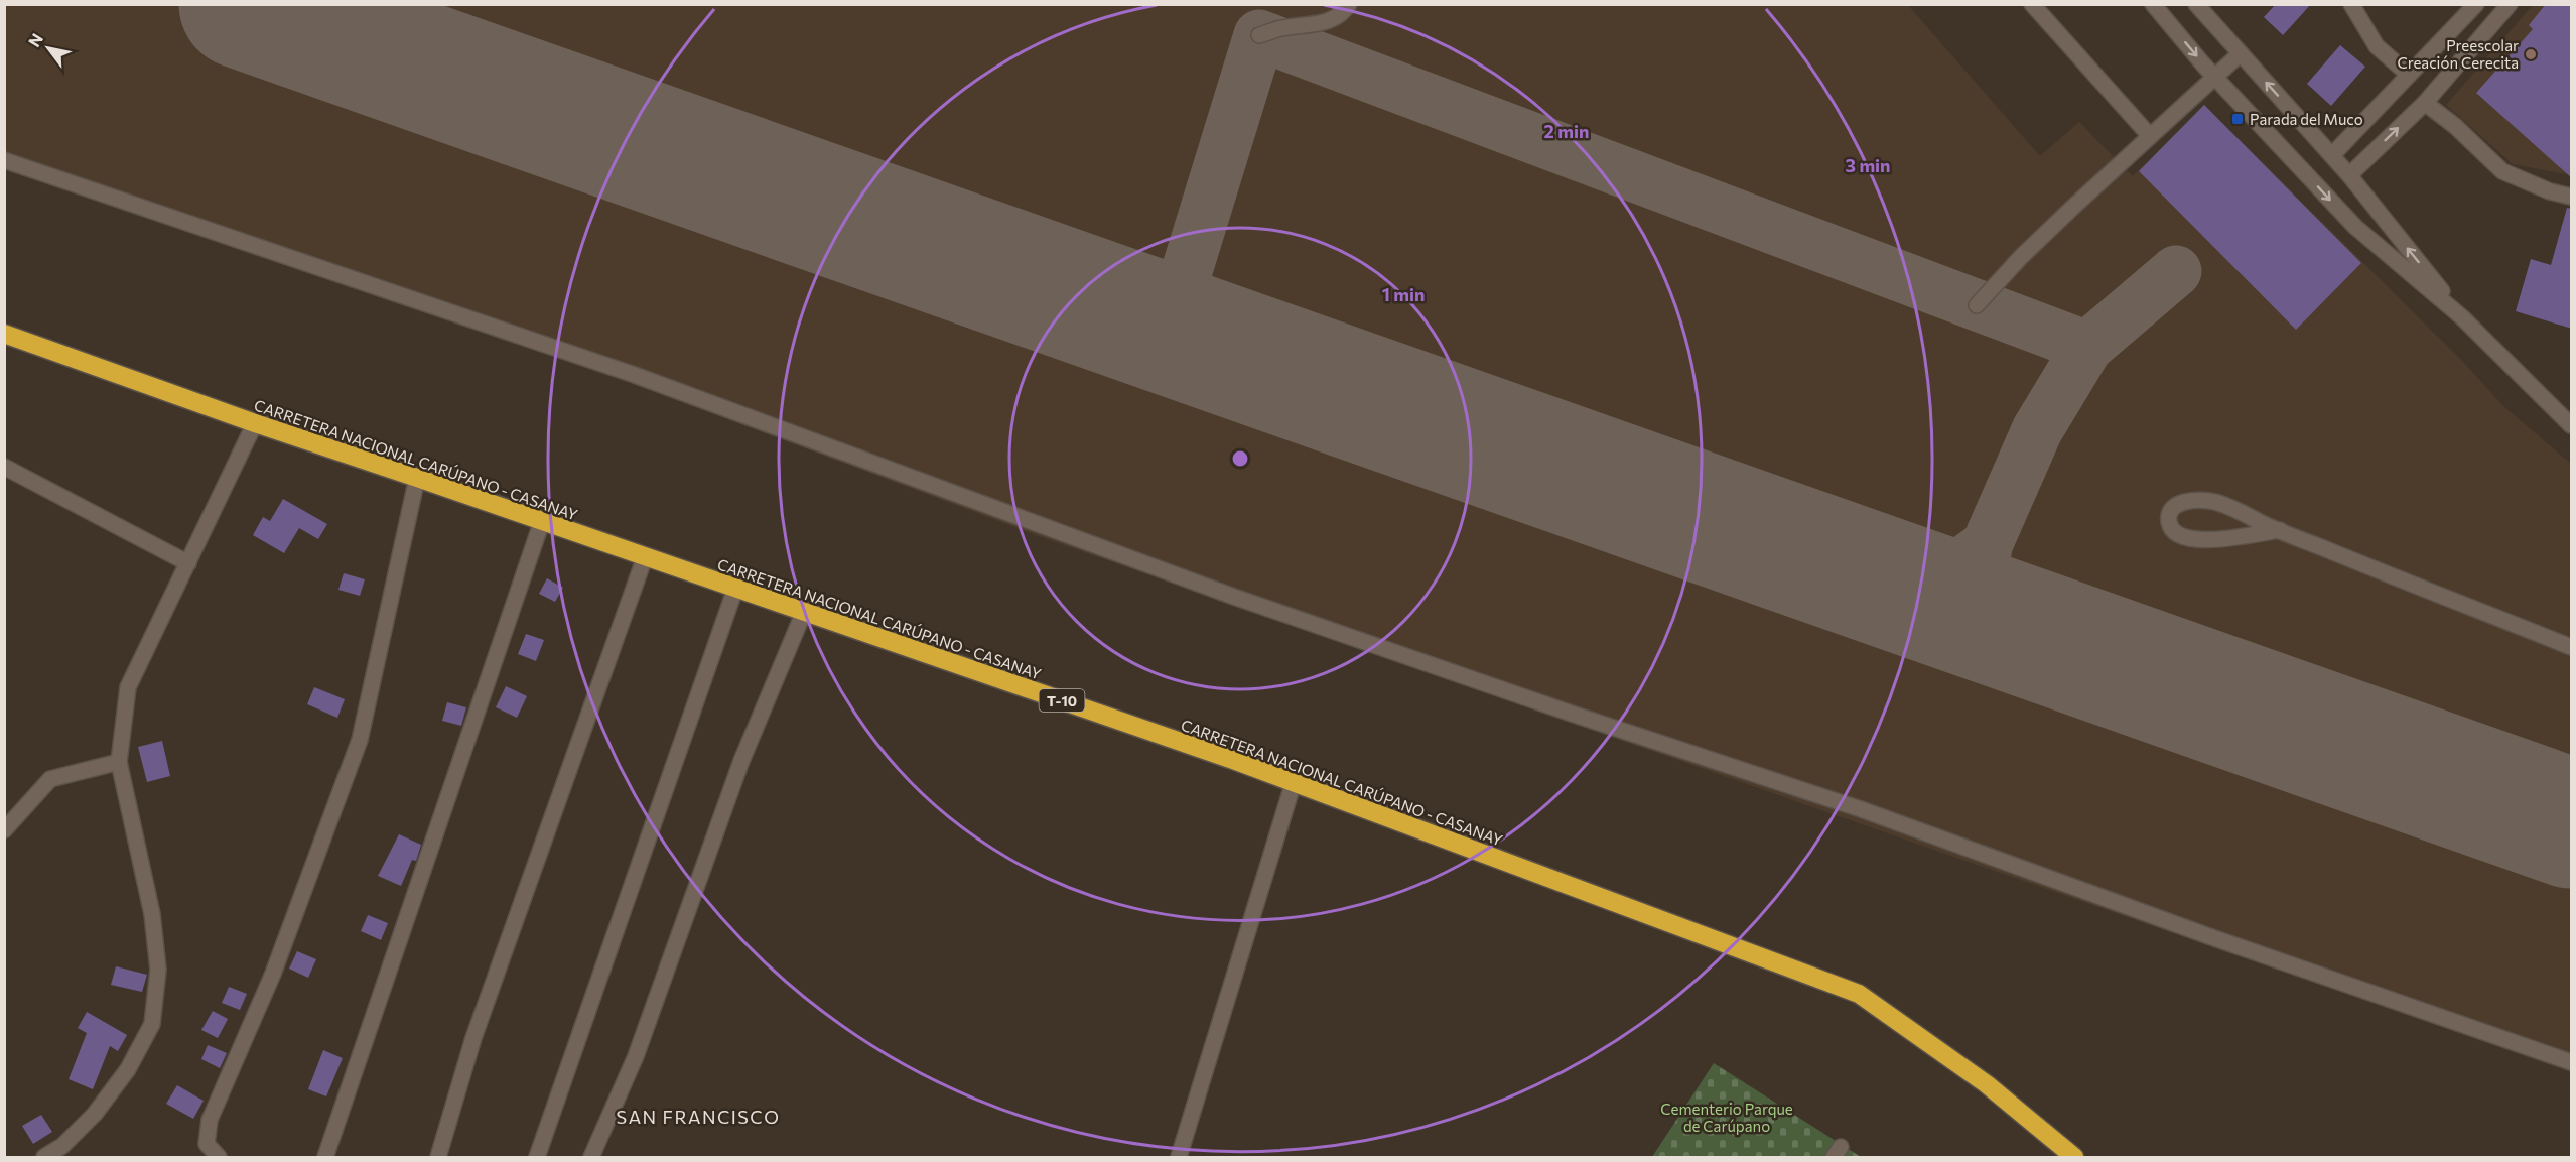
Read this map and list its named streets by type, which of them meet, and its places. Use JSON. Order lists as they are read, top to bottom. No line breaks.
{"streets":{"highway":["CARRETERA NACIONAL CARÚPANO - CASANAY","T-10"]},"districts":["SAN FRANCISCO"],"parks":["Cementerio Parque de Carúpano"],"places":{"other":["Preescolar Creación Cerecita"],"transit":["Parada del Muco"]},"north":"top left","rings":["2 min","3 min","1 min"]}
